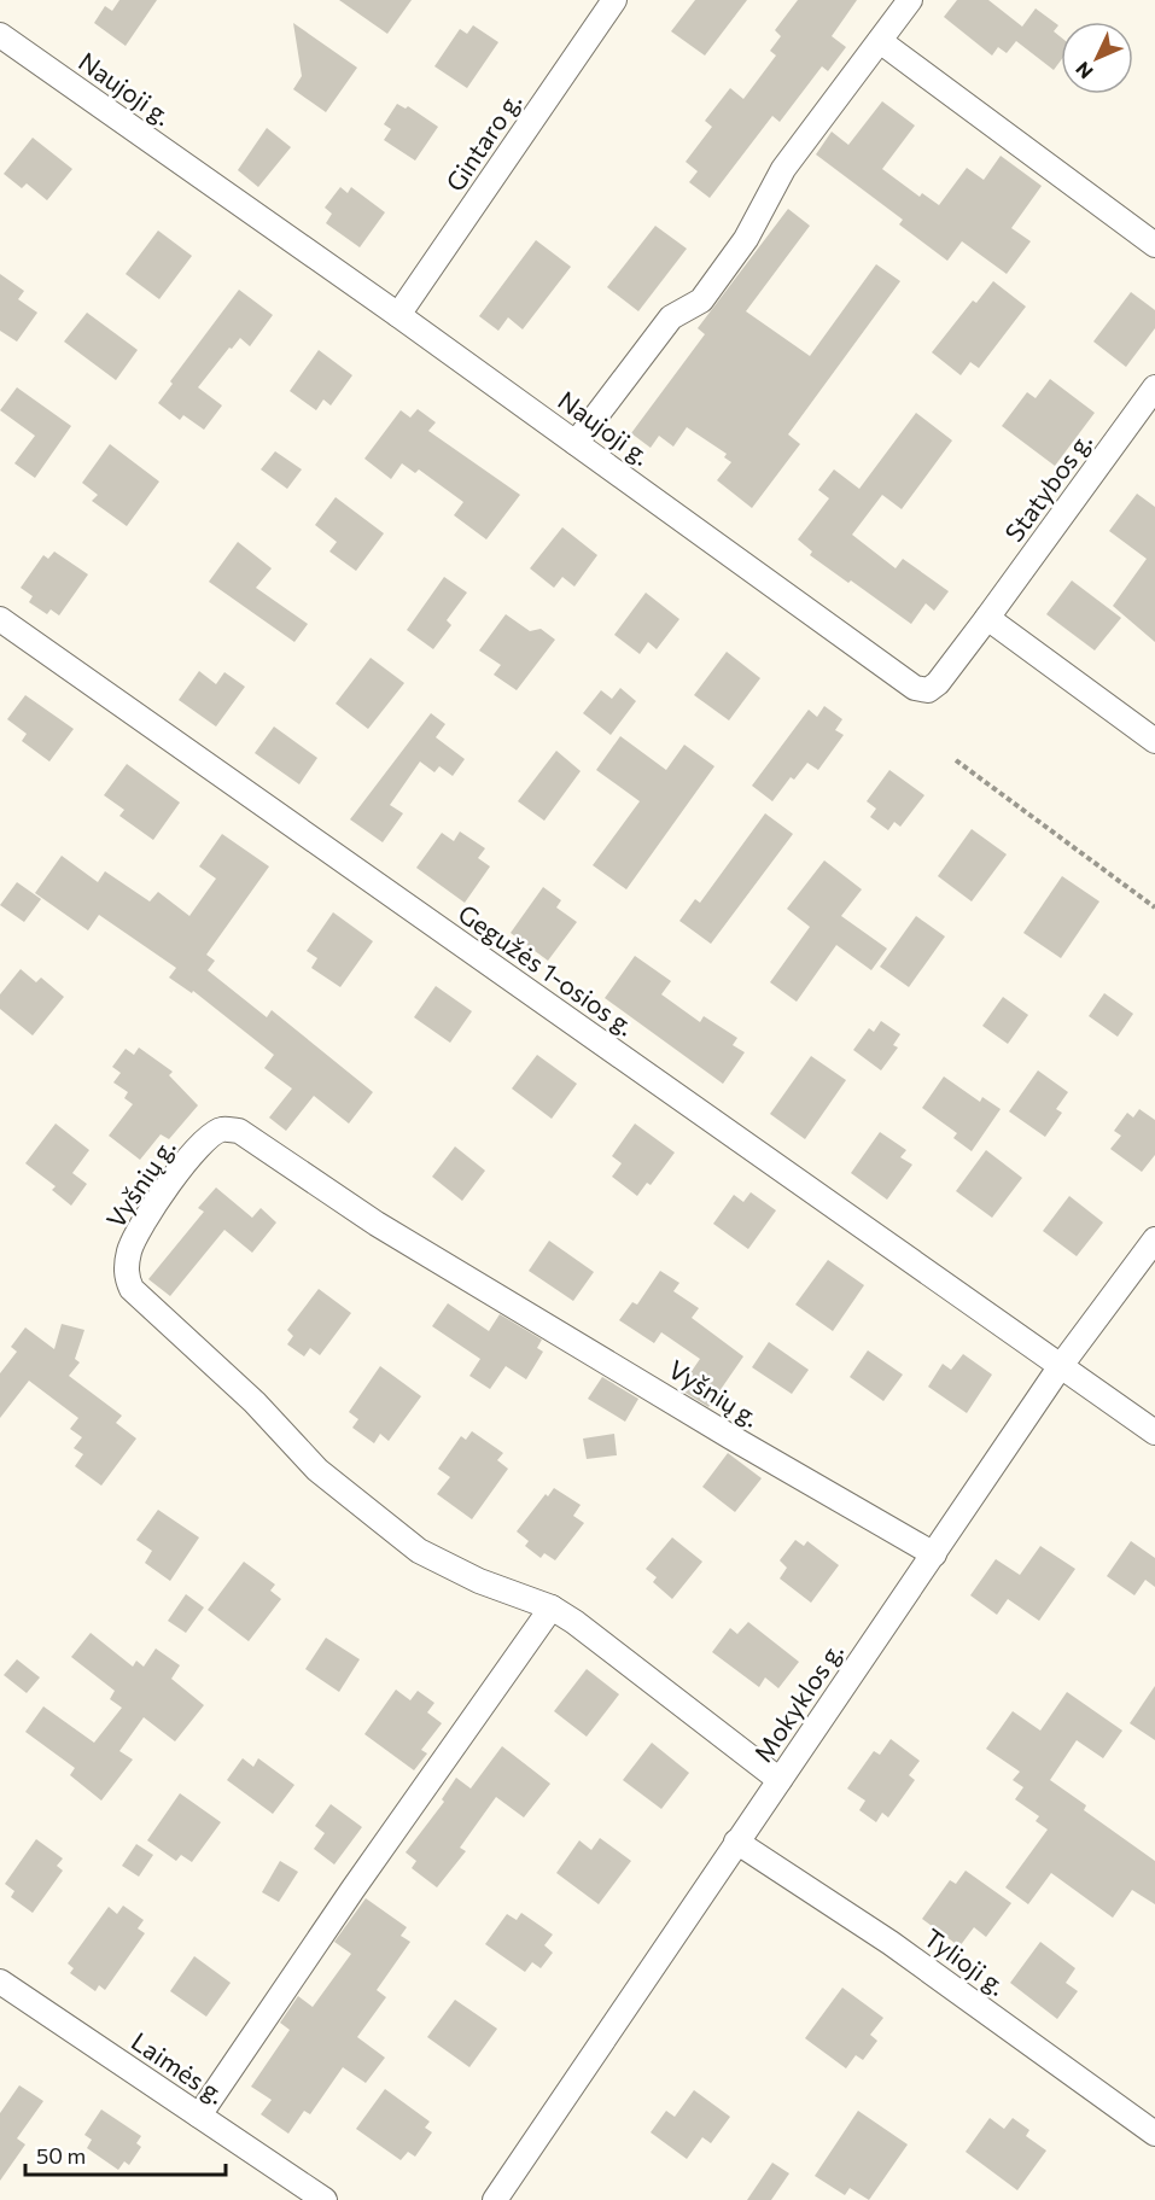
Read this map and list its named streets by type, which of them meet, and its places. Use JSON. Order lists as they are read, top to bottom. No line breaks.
{"streets":{"street":["Naujoji g.","Gintaro g.","Statybos g.","Gegužės 1-osios g.","Vyšnių g.","Mokyklos g.","Tylioji g.","Laimės g."]},"crossings":[["Naujoji g.","Gintaro g."],["Naujoji g.","Statybos g."],["Gegužės 1-osios g.","Mokyklos g."],["Vyšnių g.","Mokyklos g."],["Mokyklos g.","Tylioji g."]],"scale_bar":"50 m","north":"bottom left"}
